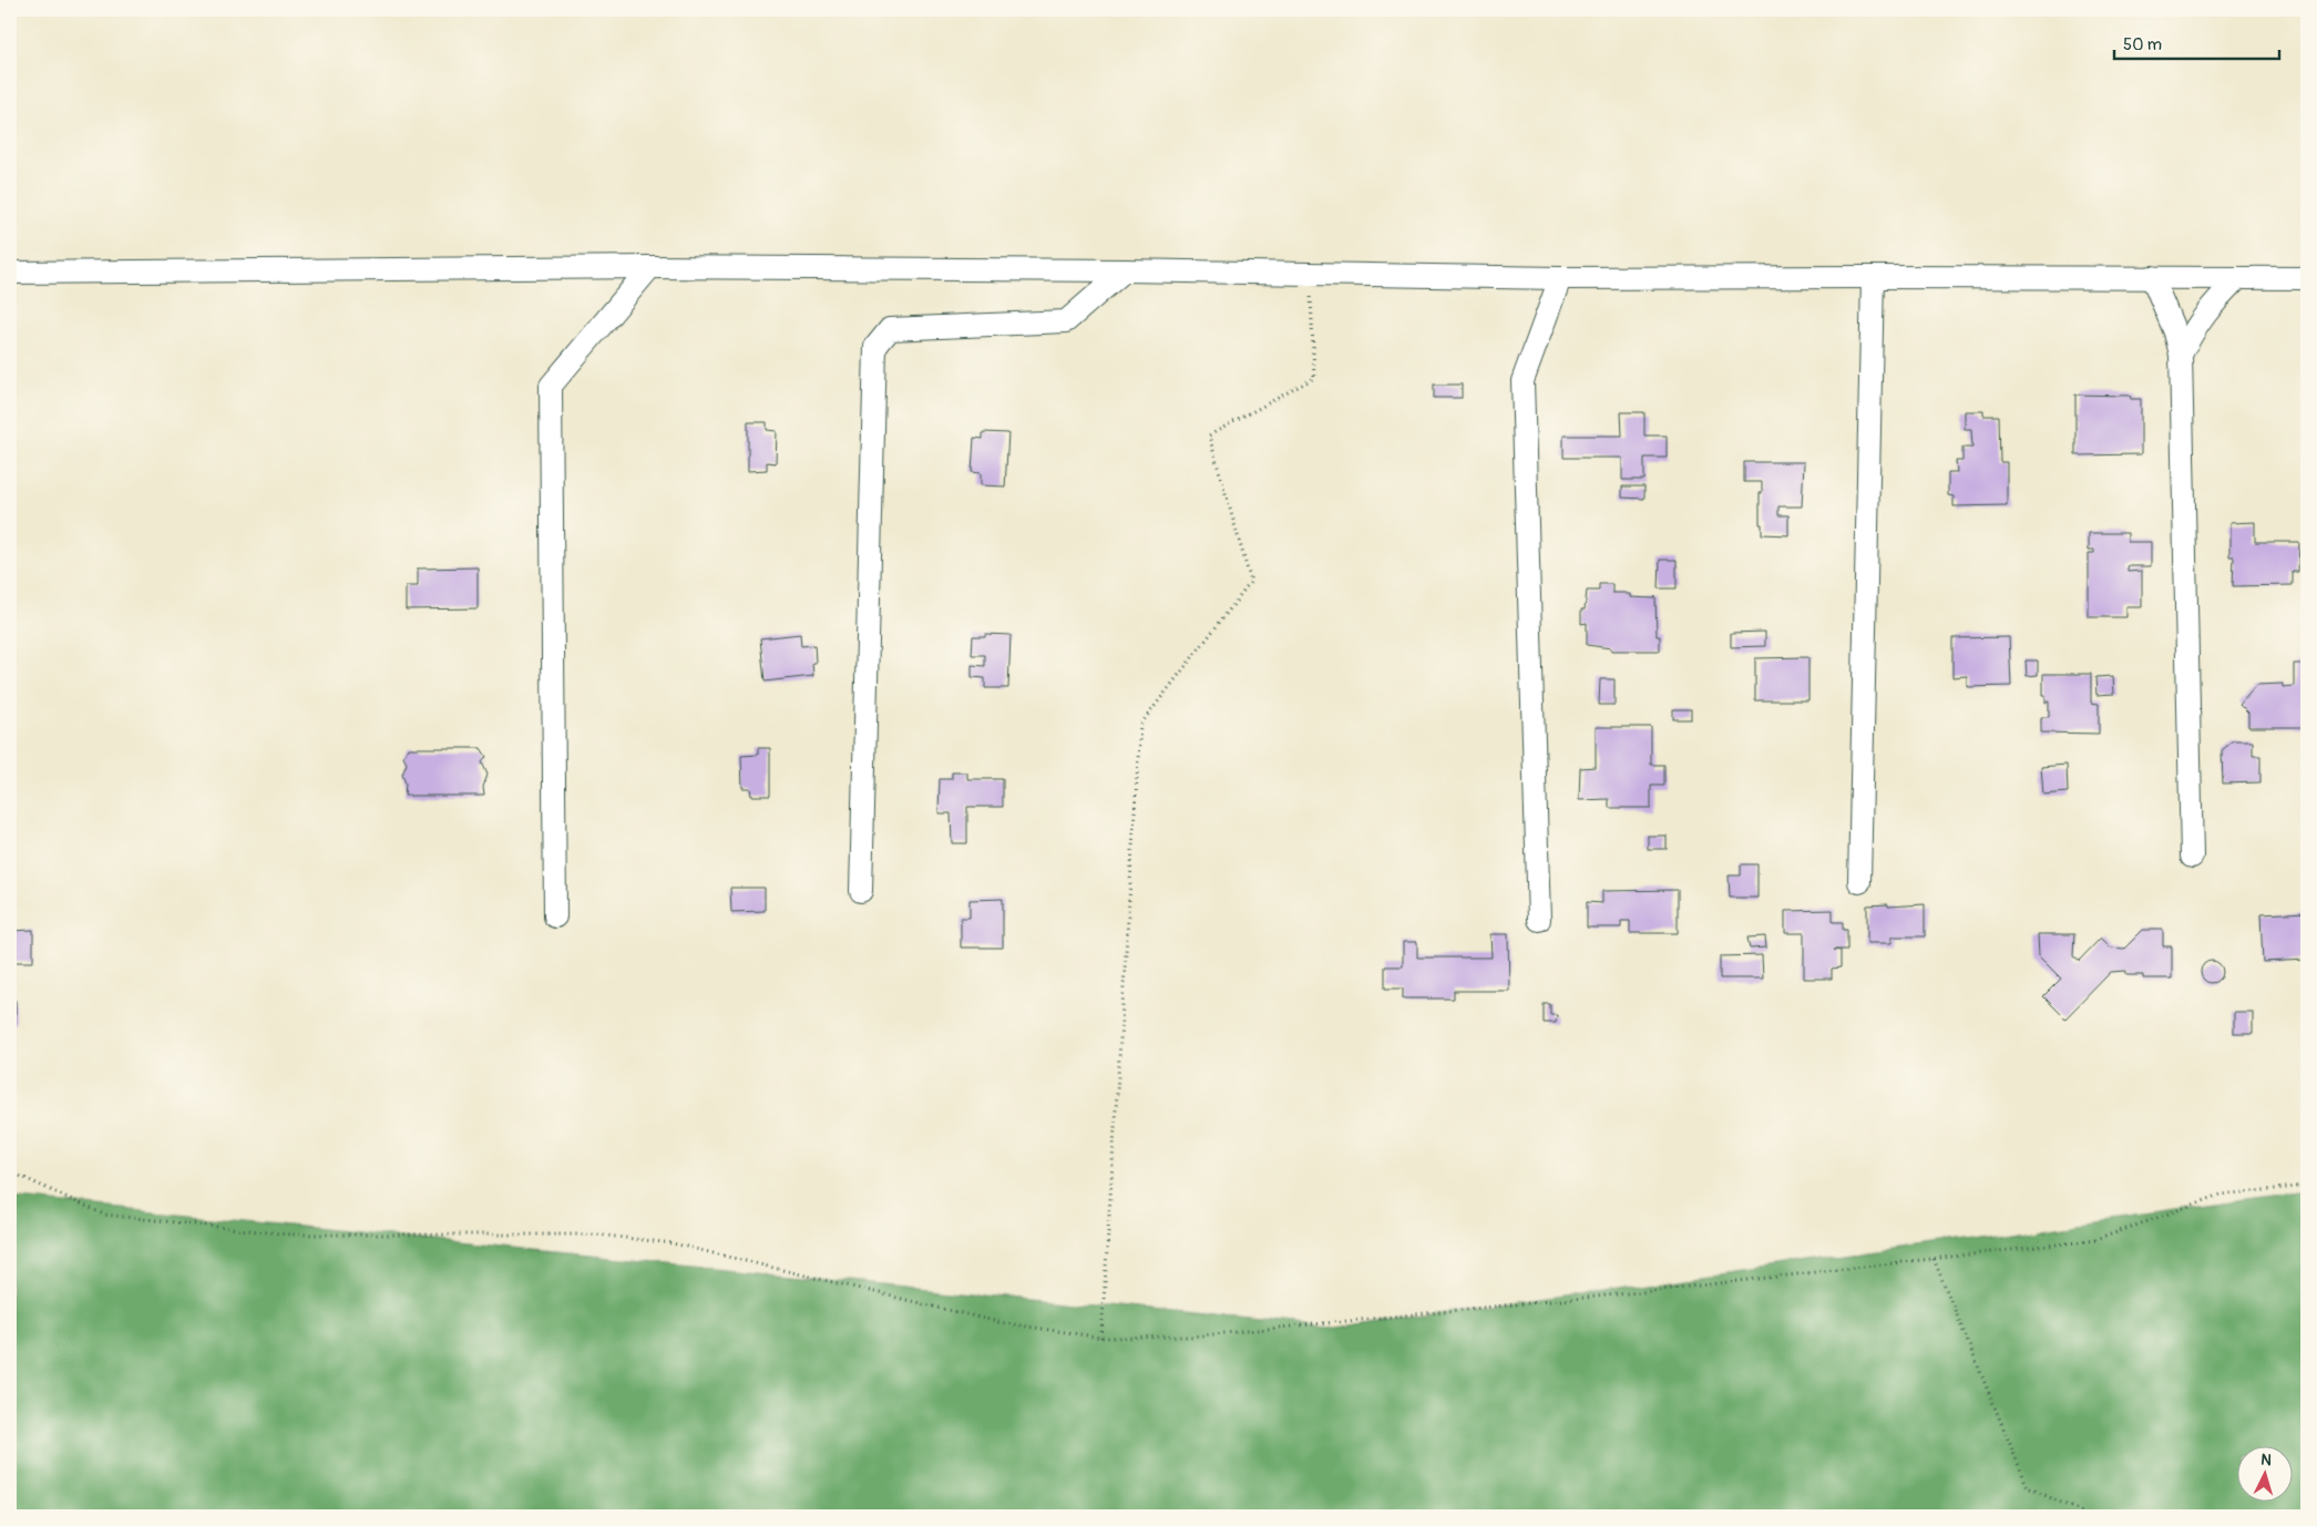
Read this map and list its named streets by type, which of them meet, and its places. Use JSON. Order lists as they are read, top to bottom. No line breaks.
{"scale_bar":"50 m","north":"top"}
